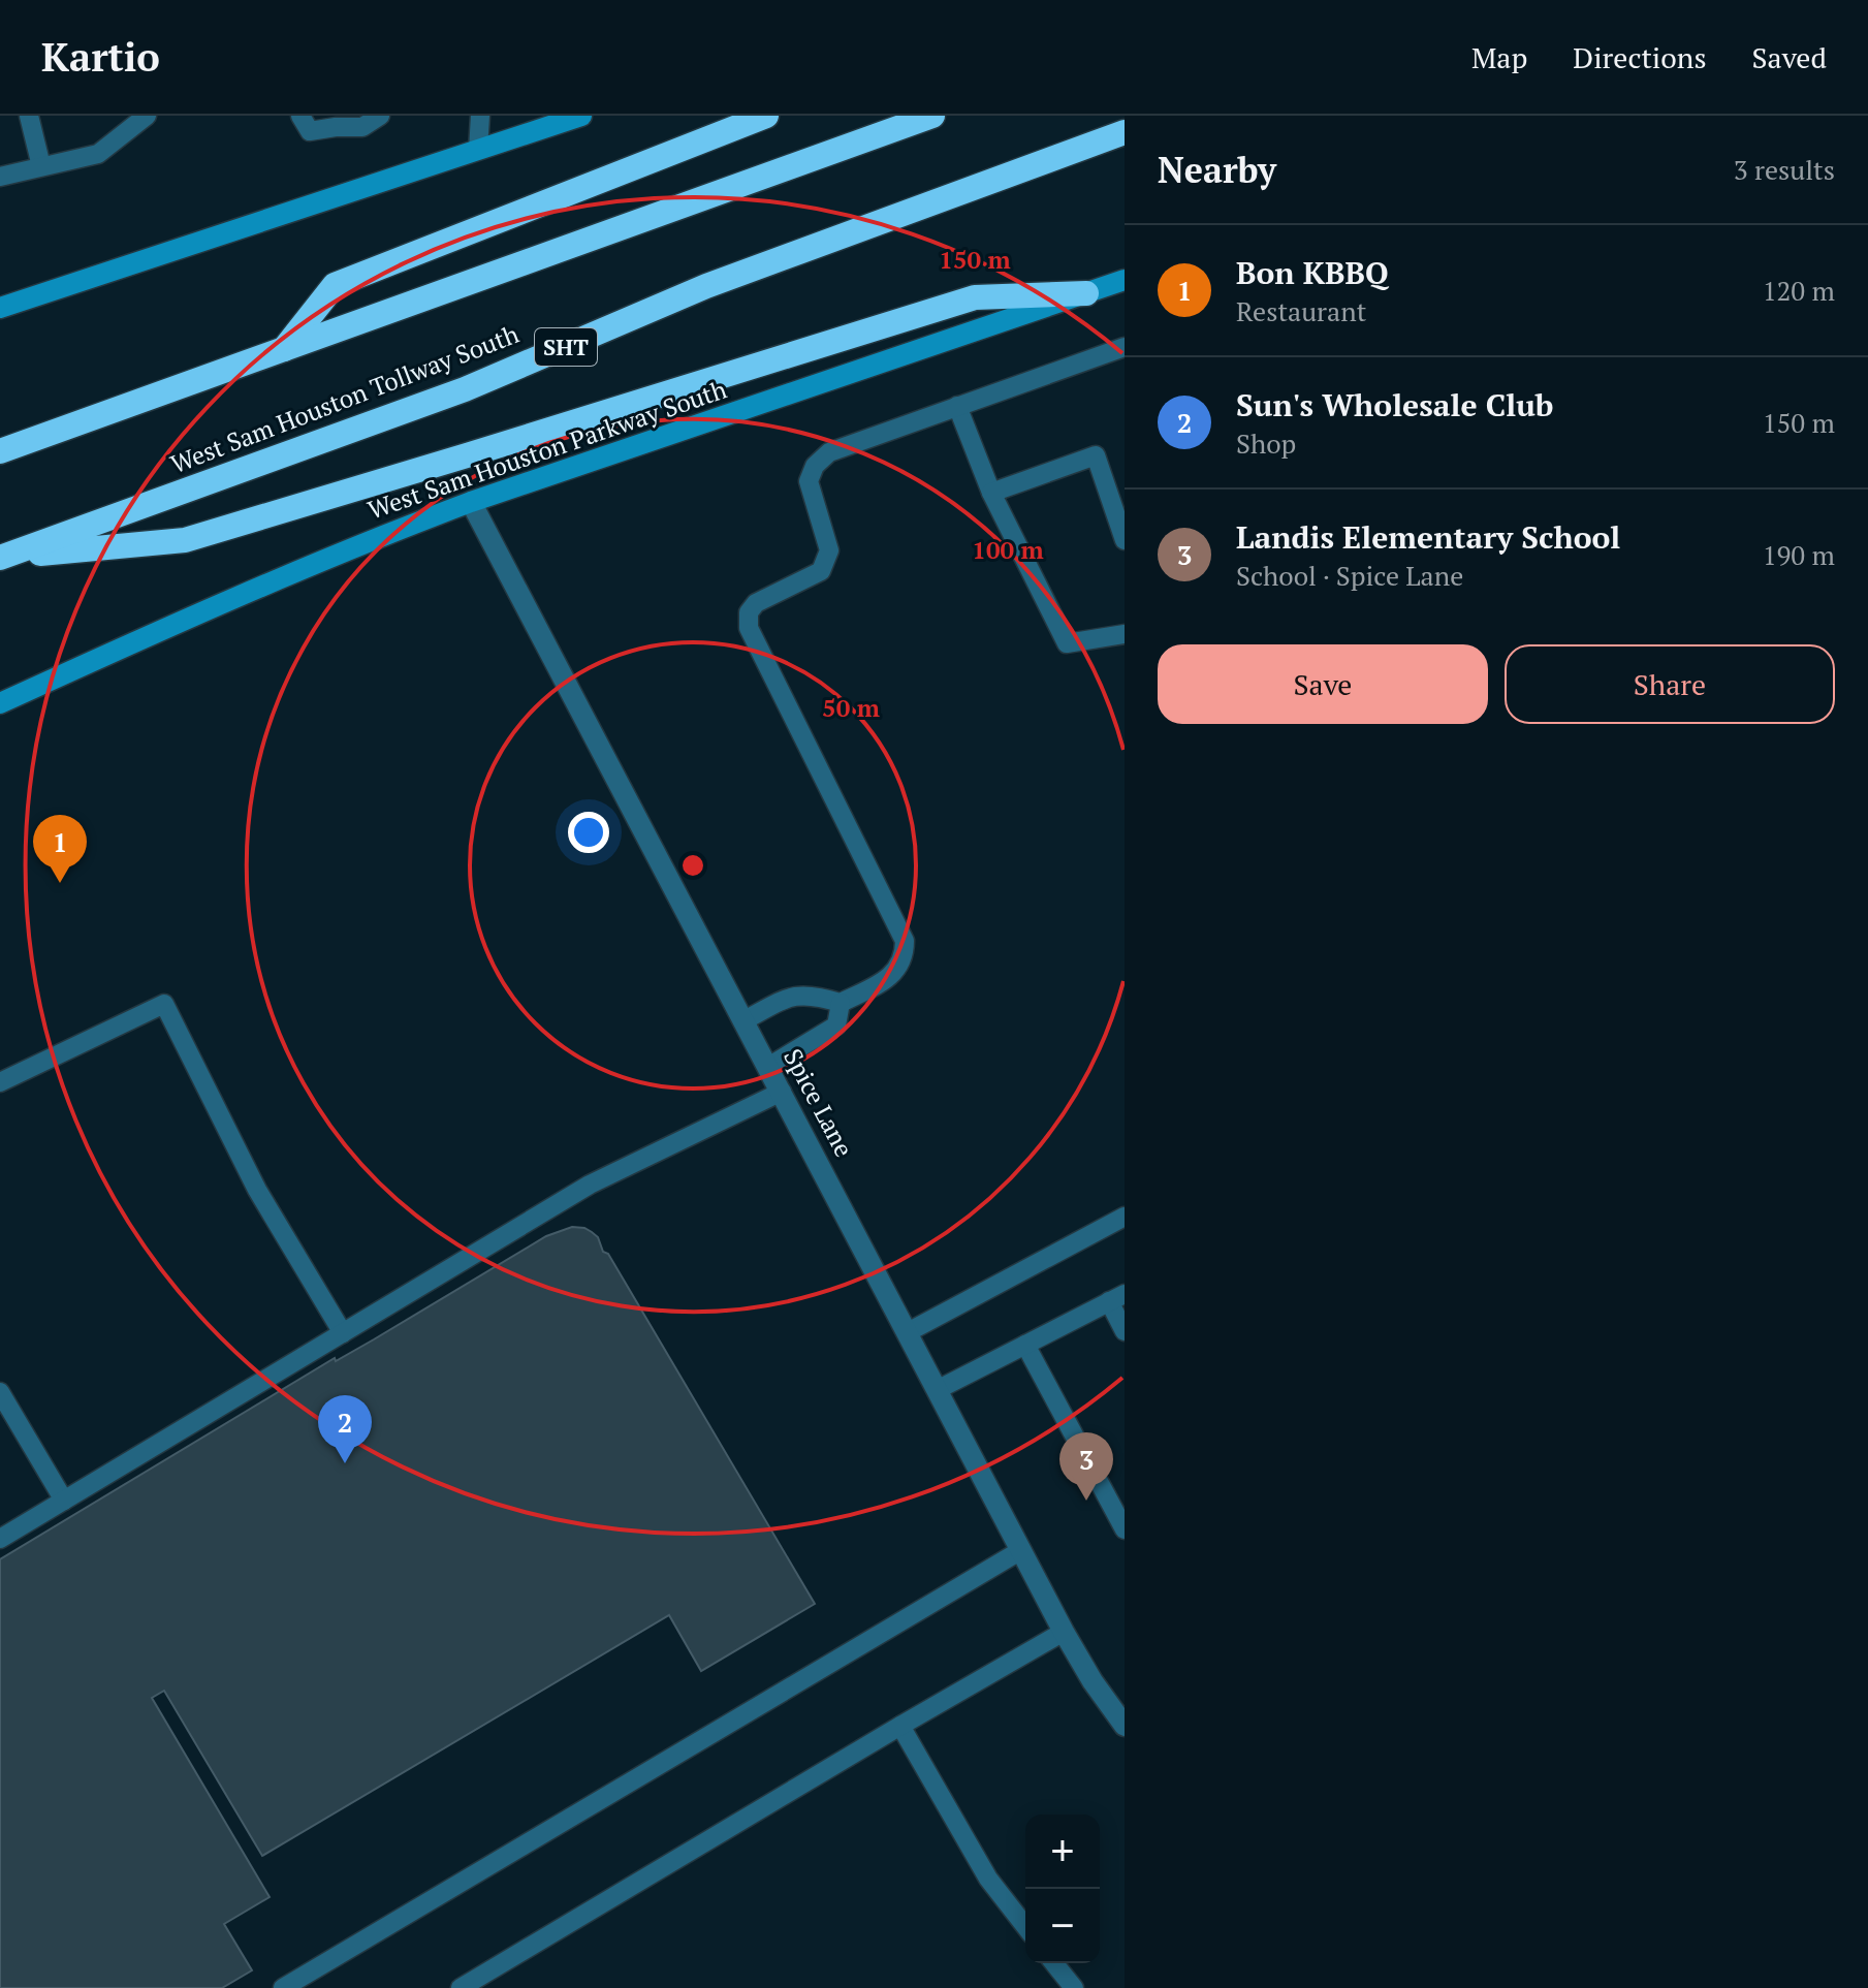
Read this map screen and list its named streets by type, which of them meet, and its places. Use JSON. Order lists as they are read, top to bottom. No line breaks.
{"streets":{"highway":["SHT","West Sam Houston Tollway South"],"main road":["West Sam Houston Parkway South"],"street":["Spice Lane"]},"crossings":[["West Sam Houston Parkway South","Spice Lane"]],"page":{"header":"Kartio","nav":["Map","Directions","Saved"],"heading":["Nearby","3 results"],"list":[{"mark":"1","name":"Bon KBBQ","note":"Restaurant","value":"120 m"},{"mark":"2","name":"Sun's Wholesale Club","note":"Shop","value":"150 m"},{"mark":"3","name":"Landis Elementary School","note":"School · Spice Lane","value":"190 m"}],"buttons":["Save","Share"],"pins":["1","2","3"],"map_buttons":["+","−"]},"rings":["150 m","100 m","50 m"]}
